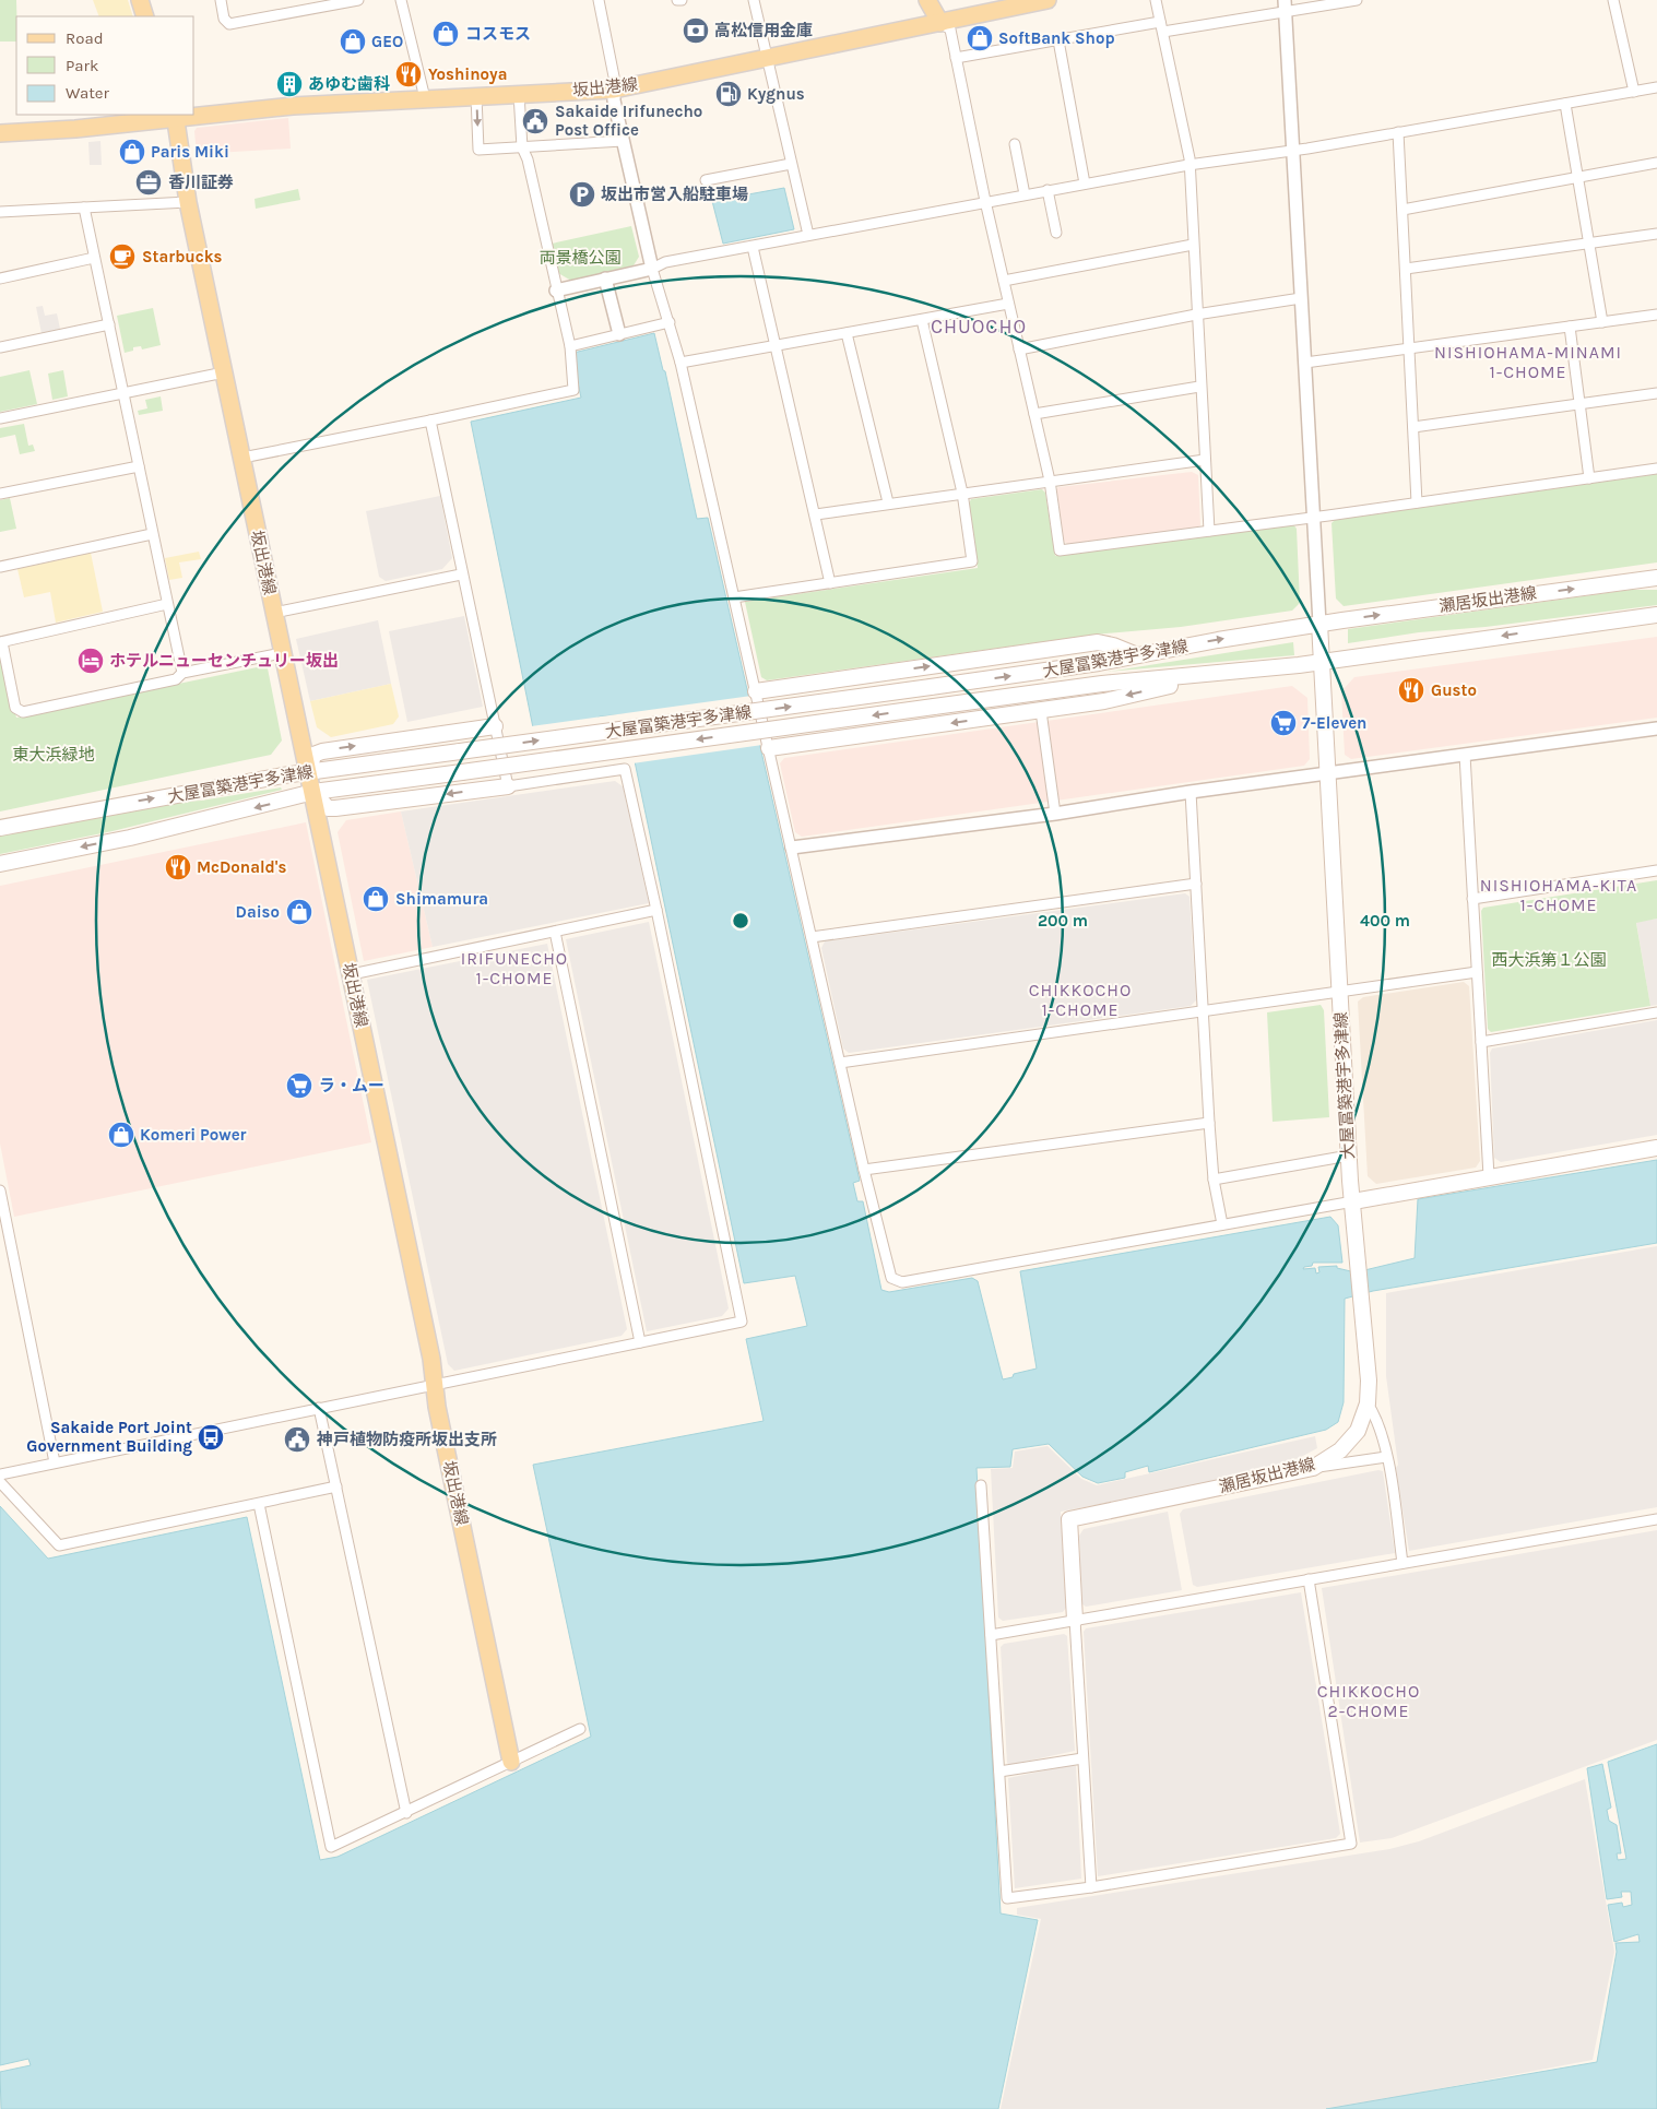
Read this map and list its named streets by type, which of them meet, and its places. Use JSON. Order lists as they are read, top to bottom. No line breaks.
{"streets":{"main road":["坂出港線","瀬居坂出港線","大屋冨築港宇多津線"]},"crossings":[["坂出港線","大屋冨築港宇多津線"],["瀬居坂出港線","大屋冨築港宇多津線"]],"districts":["CHUOCHO","NISHIOHAMA-MINAMI 1-CHOME","NISHIOHAMA-KITA 1-CHOME","IRIFUNECHO 1-CHOME","CHIKKOCHO 1-CHOME","CHIKKOCHO 2-CHOME"],"parks":["両景橋公園","東大浜緑地","西大浜第１公園"],"places":{"bank":["高松信用金庫"],"shop":["コスモス","SoftBank Shop","GEO","Paris Miki","Shimamura","Daiso","Komeri Power"],"restaurant":["Yoshinoya","Gusto","McDonald's"],"building":["あゆむ歯科"],"fuel station":["Kygnus"],"public building":["Sakaide Irifunecho Post Office","神戸植物防疫所坂出支所"],"office":["香川証券"],"parking":["坂出市営入船駐車場"],"cafe":["Starbucks"],"hotel":["ホテルニューセンチュリー坂出"],"supermarket":["7-Eleven","ラ・ムー"],"bus stop":["Sakaide Port Joint Government Building"]},"legend":["Road","Park","Water"],"rings":["200 m","400 m"]}
